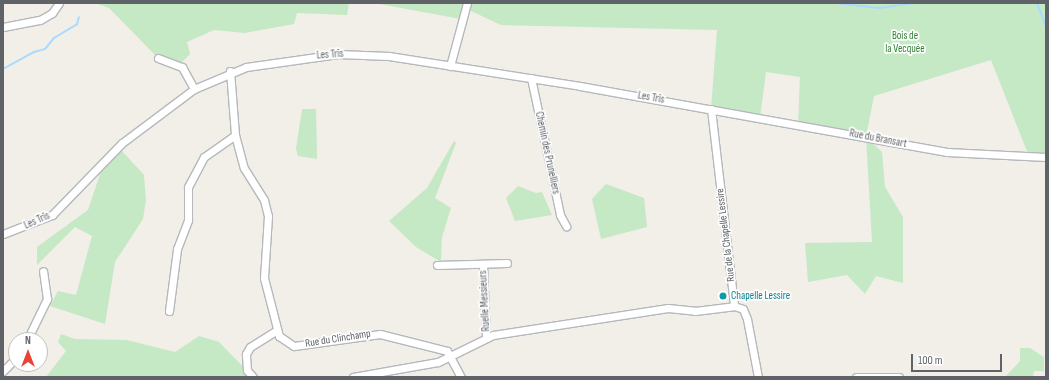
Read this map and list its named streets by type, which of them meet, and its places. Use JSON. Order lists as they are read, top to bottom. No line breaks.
{"streets":{"street":["Les Trîs","Rue du Bransart","Chemin des Prunelliers","Rue de la Chapelle Lessire","Ruelle Messieurs","Rue du Clinchamp"]},"crossings":[["Les Trîs","Rue du Bransart"],["Les Trîs","Chemin des Prunelliers"],["Les Trîs","Rue de la Chapelle Lessire"],["Rue du Bransart","Rue de la Chapelle Lessire"]],"parks":["Bois de la Vecquée"],"places":["Chapelle Lessire"],"scale_bar":"100 m","north":"top"}
